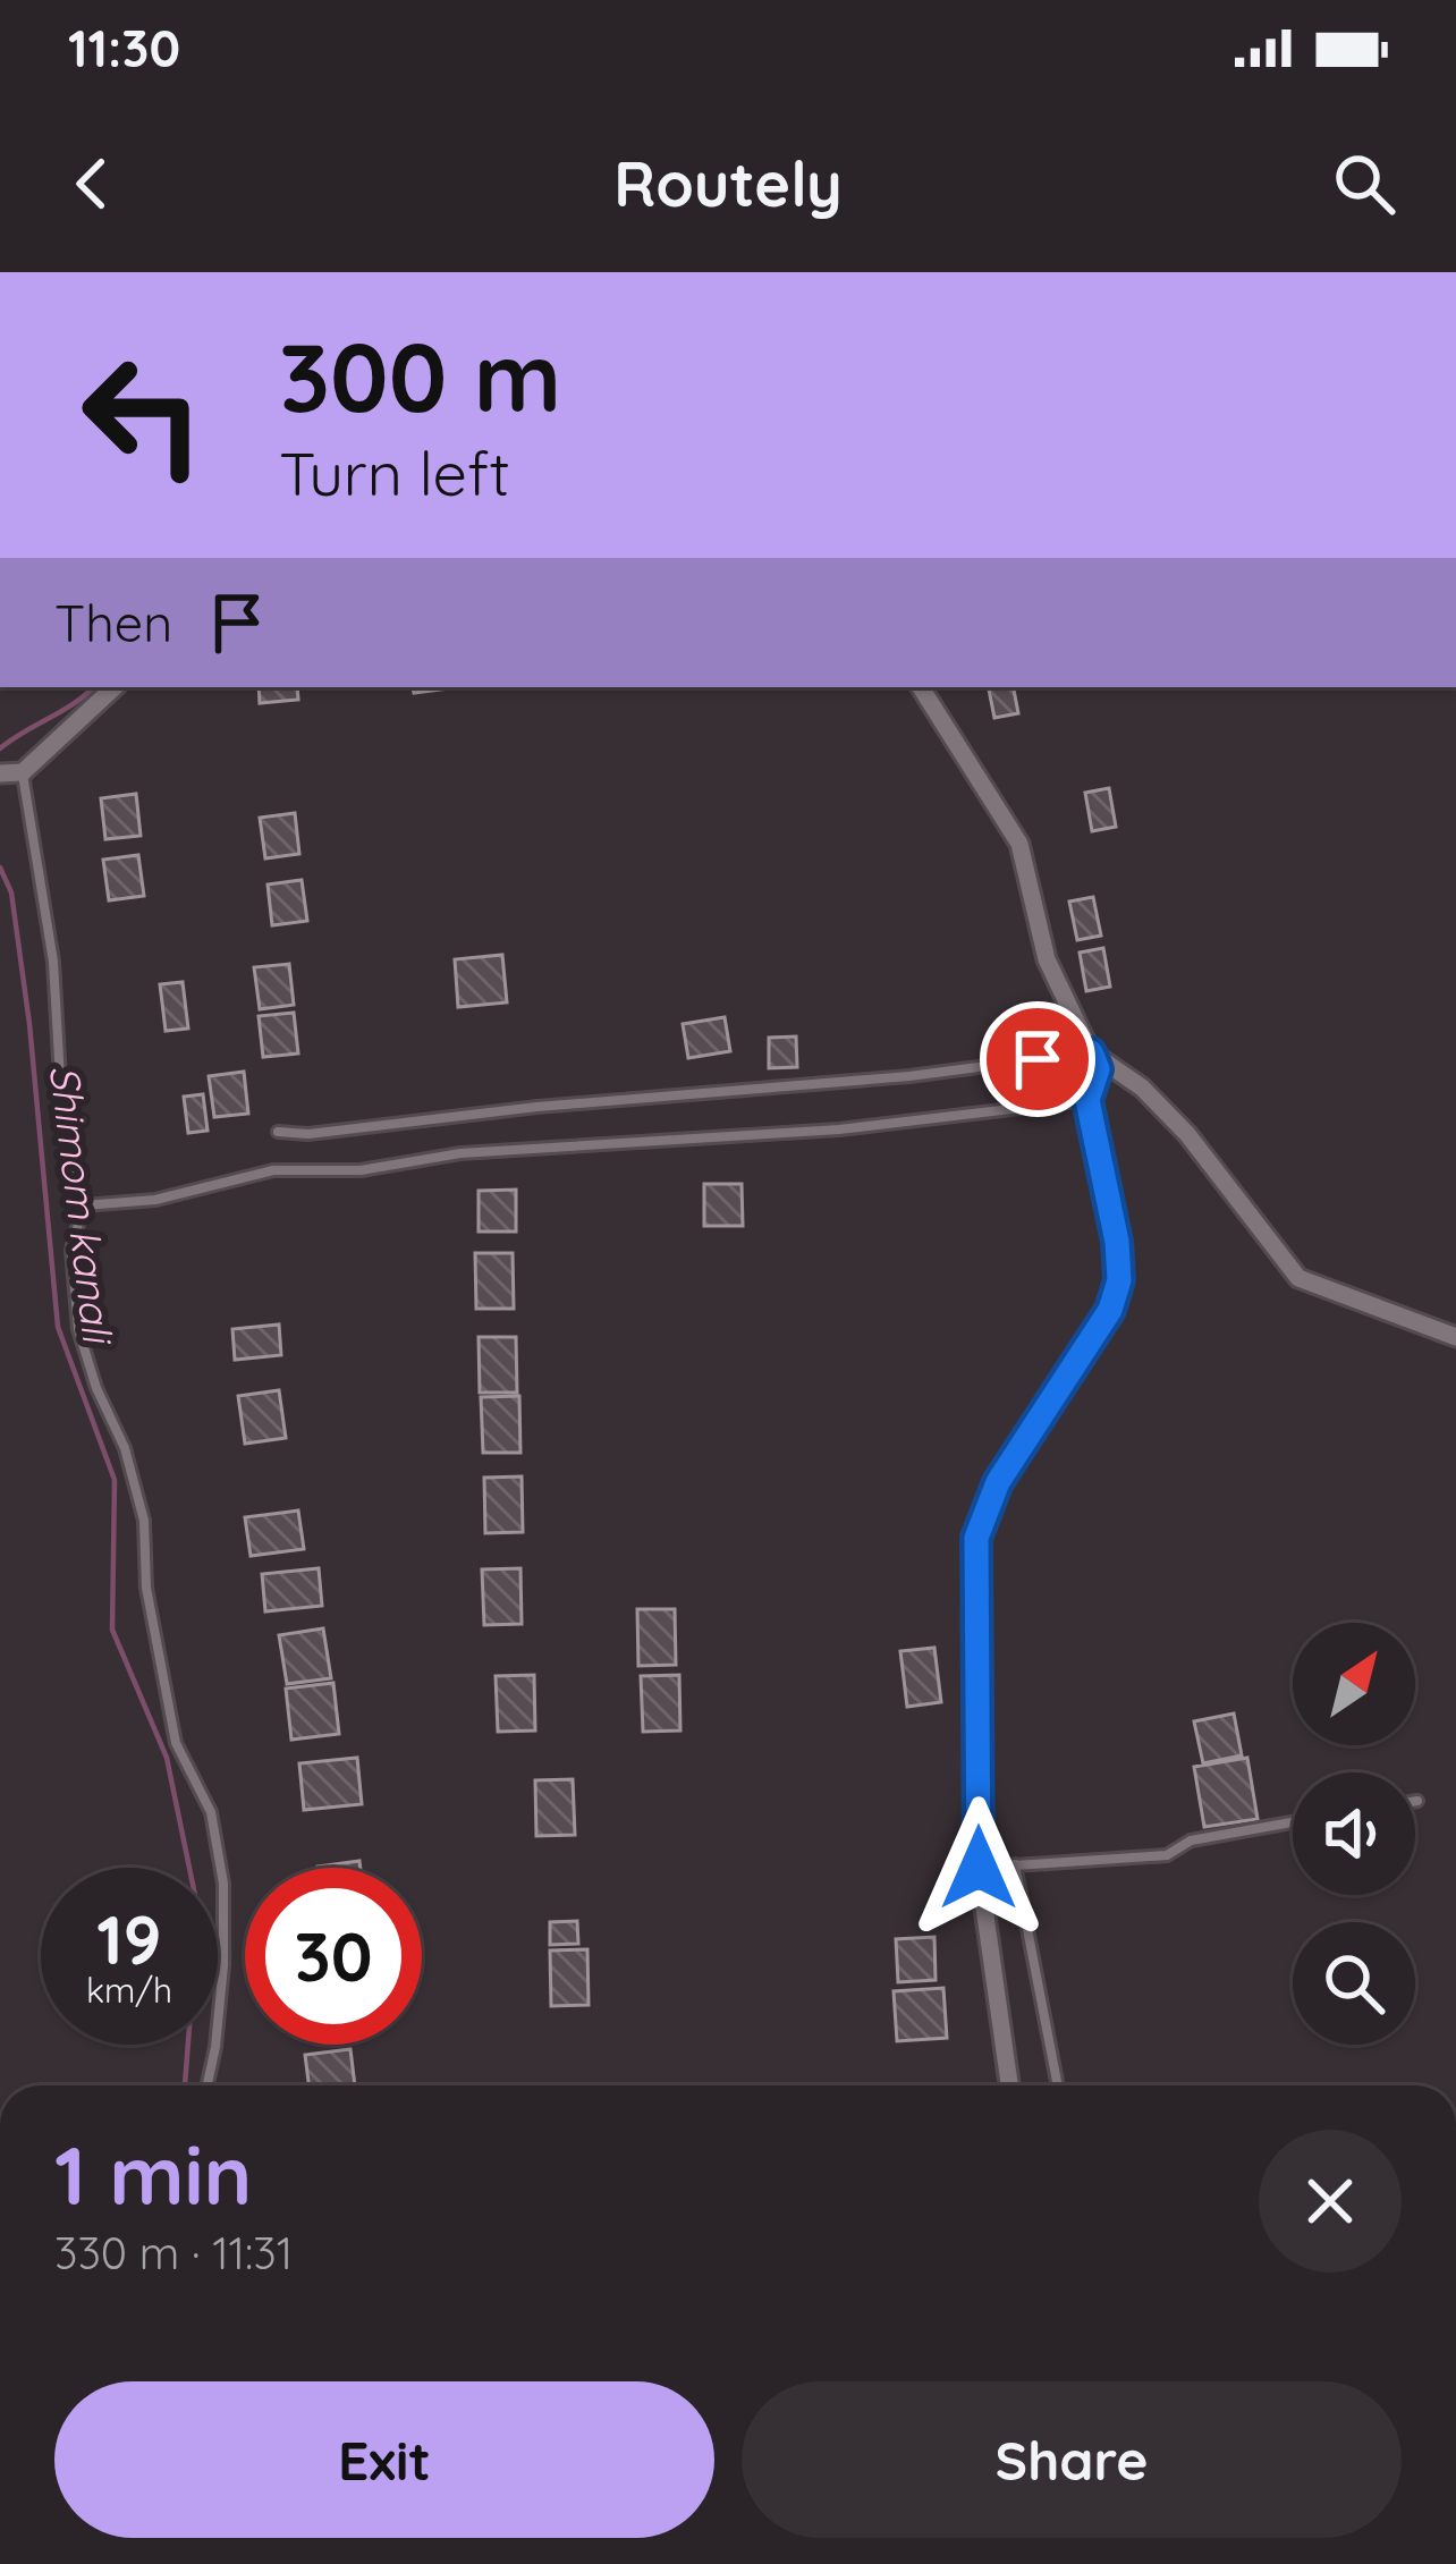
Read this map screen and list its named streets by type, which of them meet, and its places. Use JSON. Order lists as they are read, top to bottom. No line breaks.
{"water":["Shimom kanali"],"north":"top right","page":{"status":"11:30","header":"Routely","turn":["300 m","Turn left"],"then":"Then","speed":"19 km/h","limit":"30","heading":["1 min","330 m · 11:31"],"buttons":["Exit","Share"]}}
